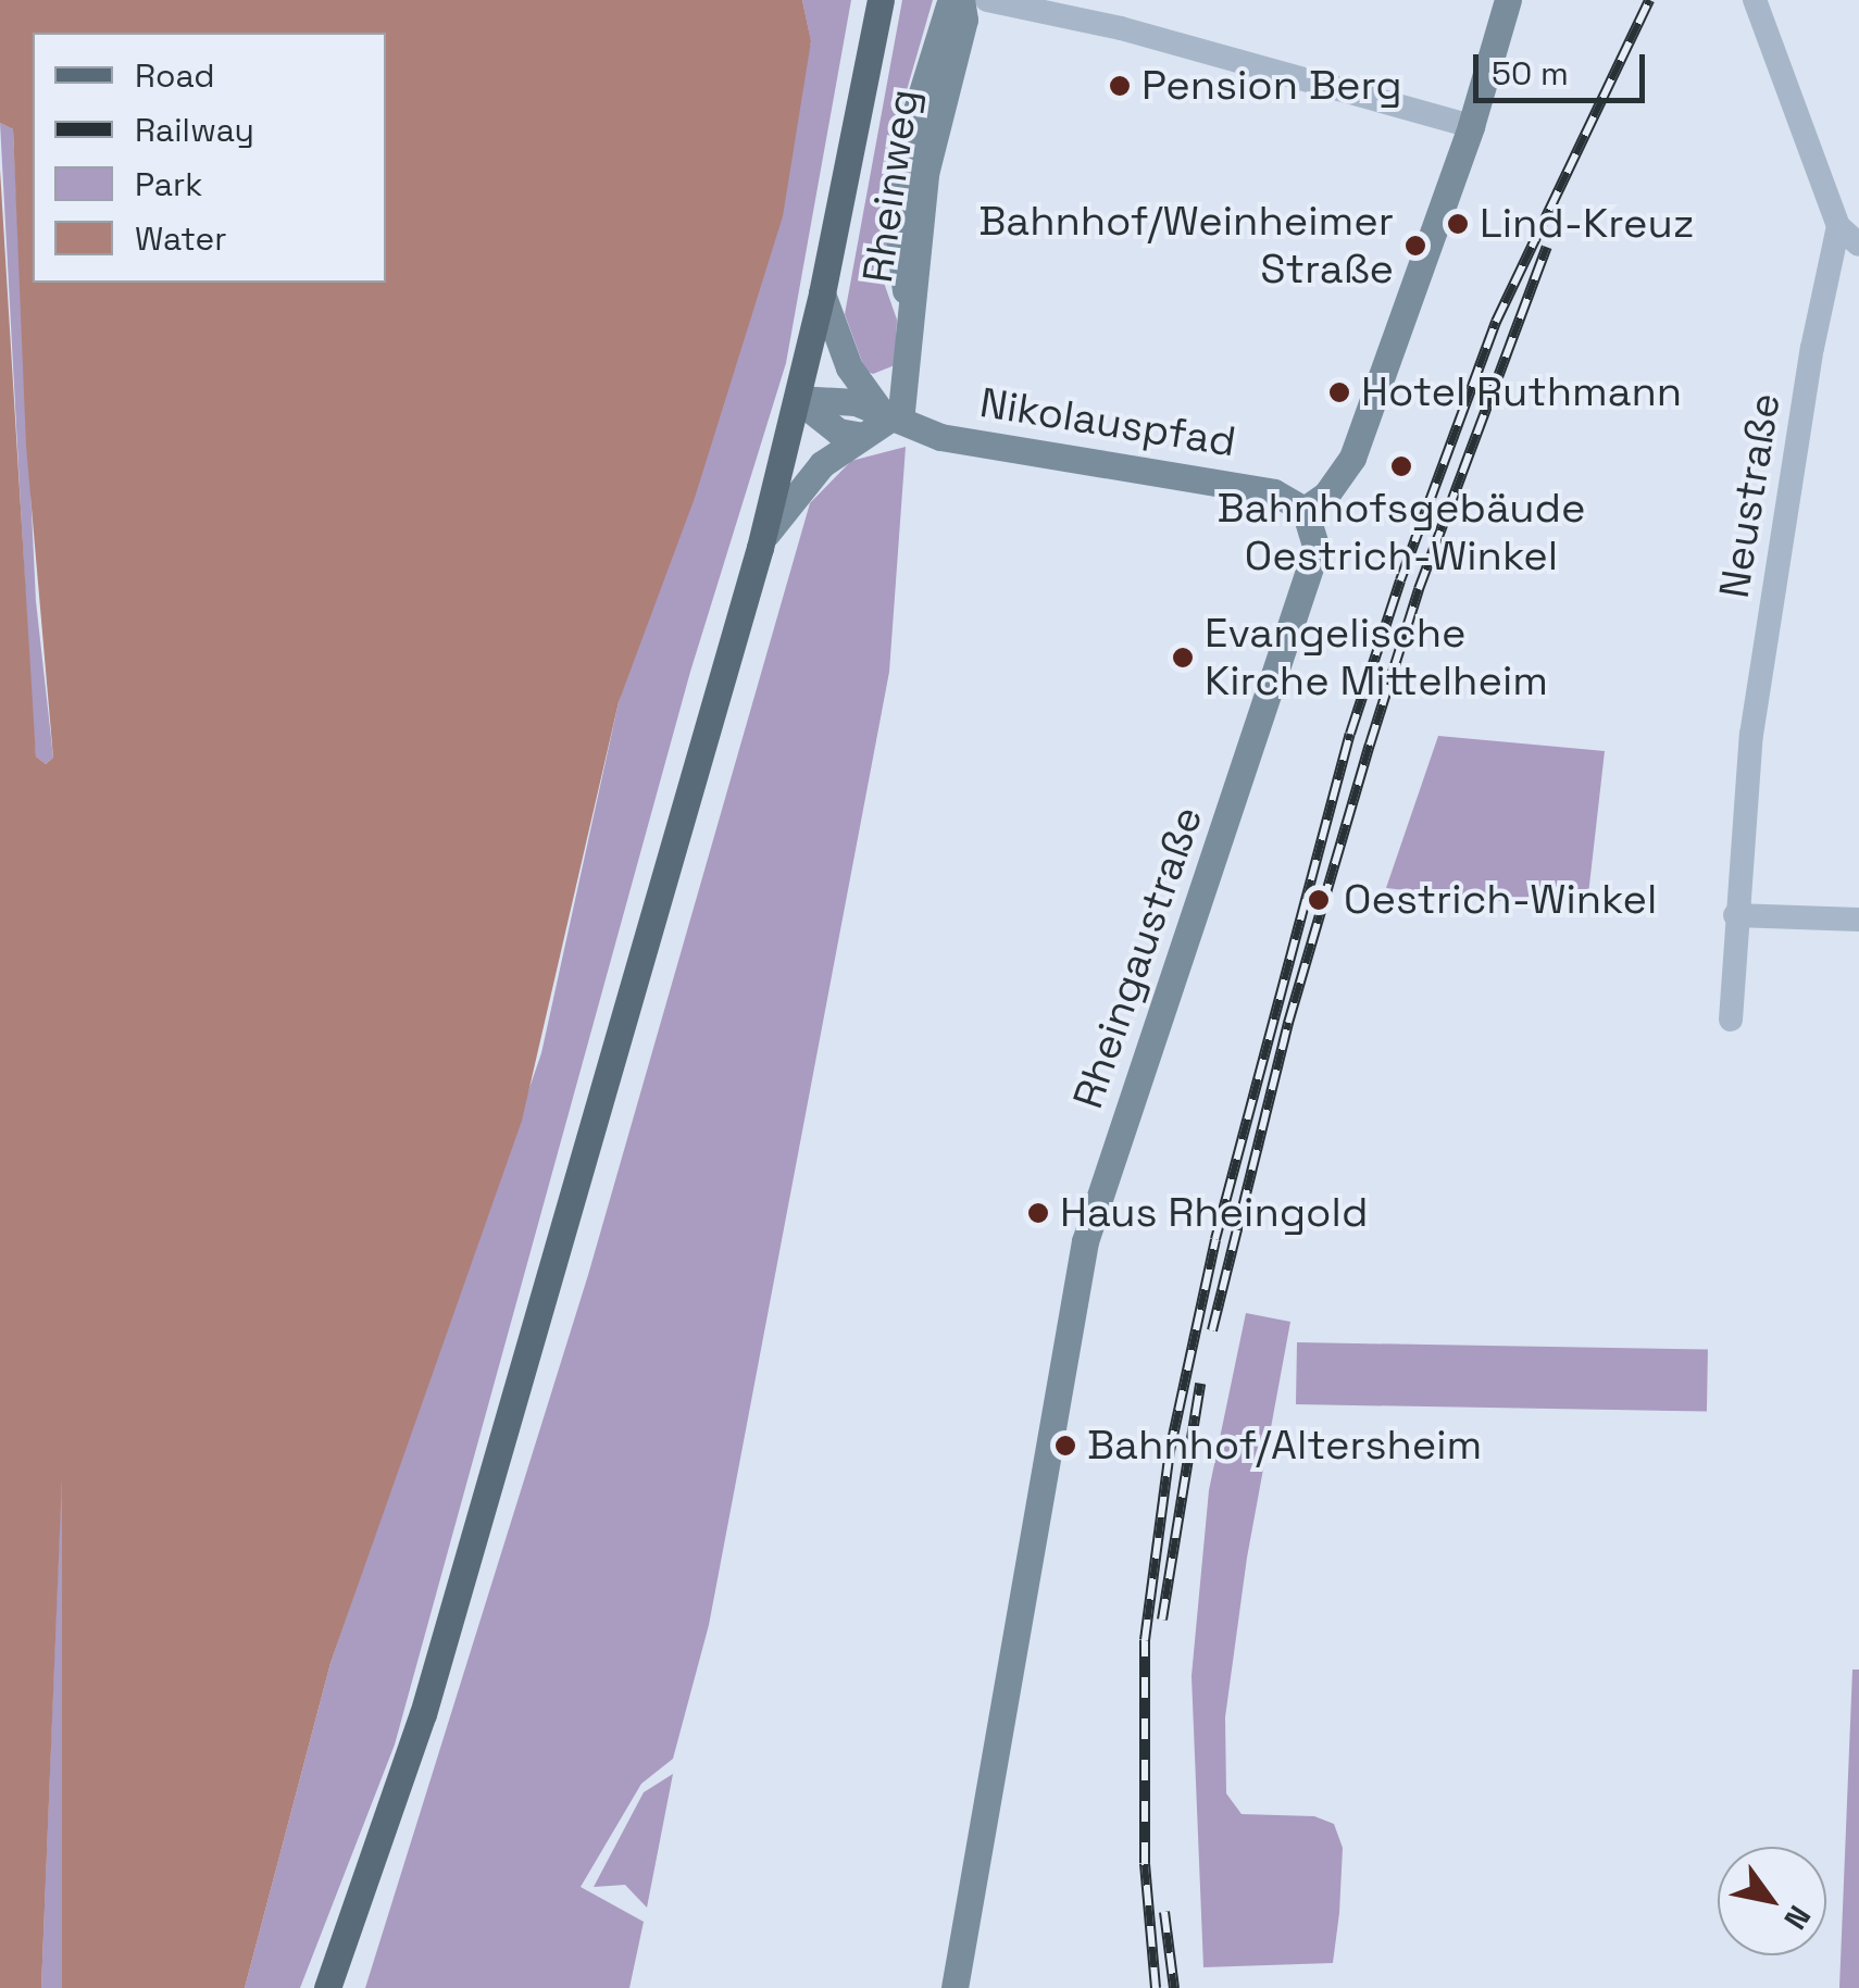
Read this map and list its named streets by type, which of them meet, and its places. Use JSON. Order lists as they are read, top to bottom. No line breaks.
{"streets":{"main road":["Rheinweg","Nikolauspfad","Rheingaustraße"],"street":["Neustraße"]},"crossings":[["Rheinweg","Nikolauspfad"],["Nikolauspfad","Rheingaustraße"]],"places":["Pension Berg","Lind-Kreuz","Bahnhof/Weinheimer Straße","Hotel Ruthmann","Bahnhofsgebäude Oestrich-Winkel","Evangelische Kirche Mittelheim","Oestrich-Winkel","Haus Rheingold","Bahnhof/Altersheim"],"legend":["Road","Railway","Park","Water"],"scale_bar":"50 m","north":"bottom right"}
